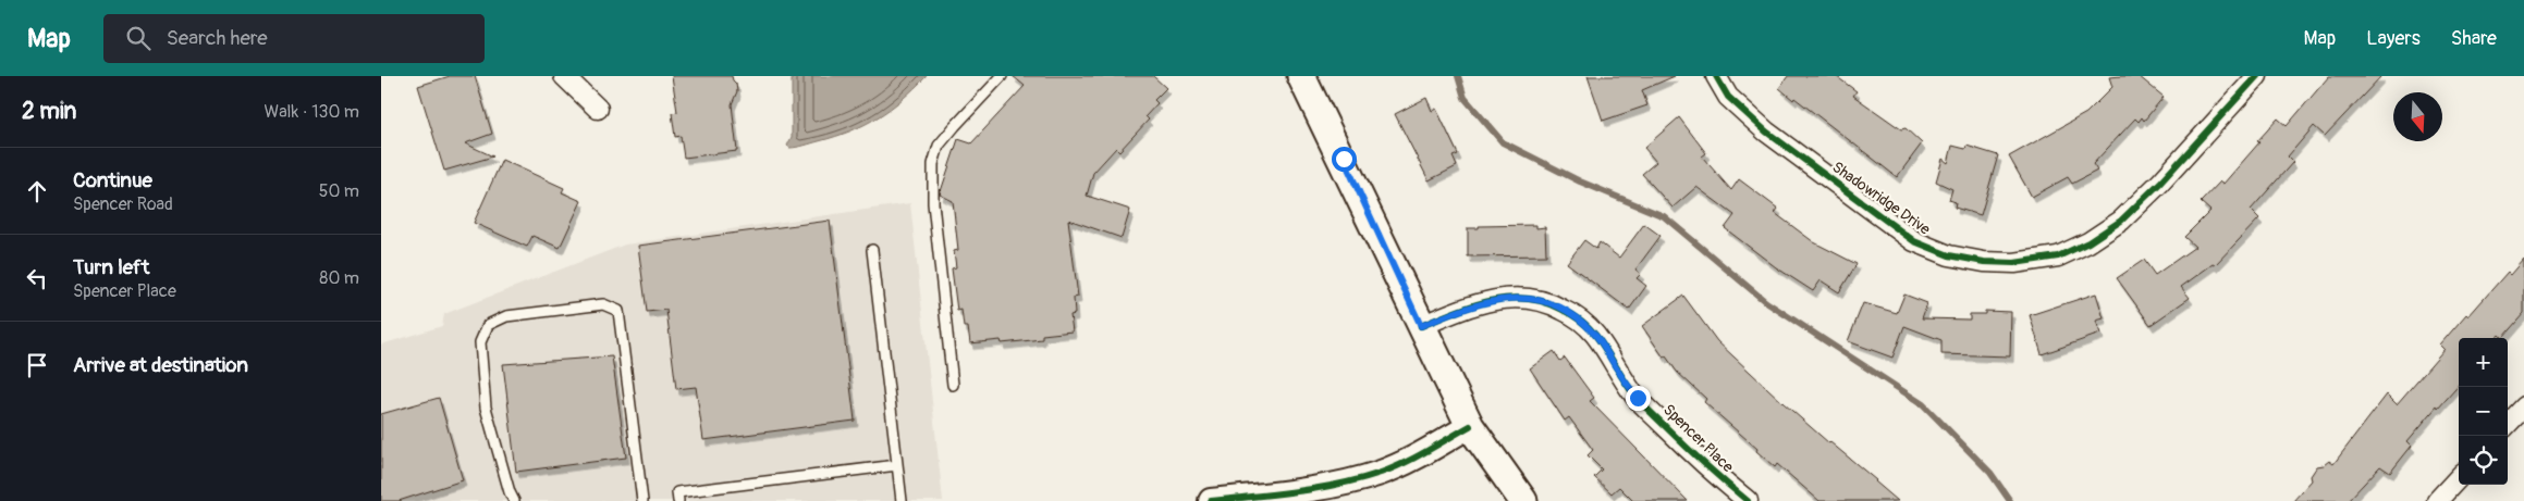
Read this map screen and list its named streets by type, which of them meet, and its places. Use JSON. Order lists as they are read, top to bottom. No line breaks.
{"streets":{"street":["Shadowridge Drive","Spencer Place"]},"north":"bottom","page":{"header":"Map","search":"Search here","nav":["Map","Layers","Share"],"heading":["2 min","Walk · 130 m"],"list":[["Continue","Spencer Road","50 m"],["Turn left","Spencer Place","80 m"],"Arrive at destination"],"map_buttons":["+","−"]}}
